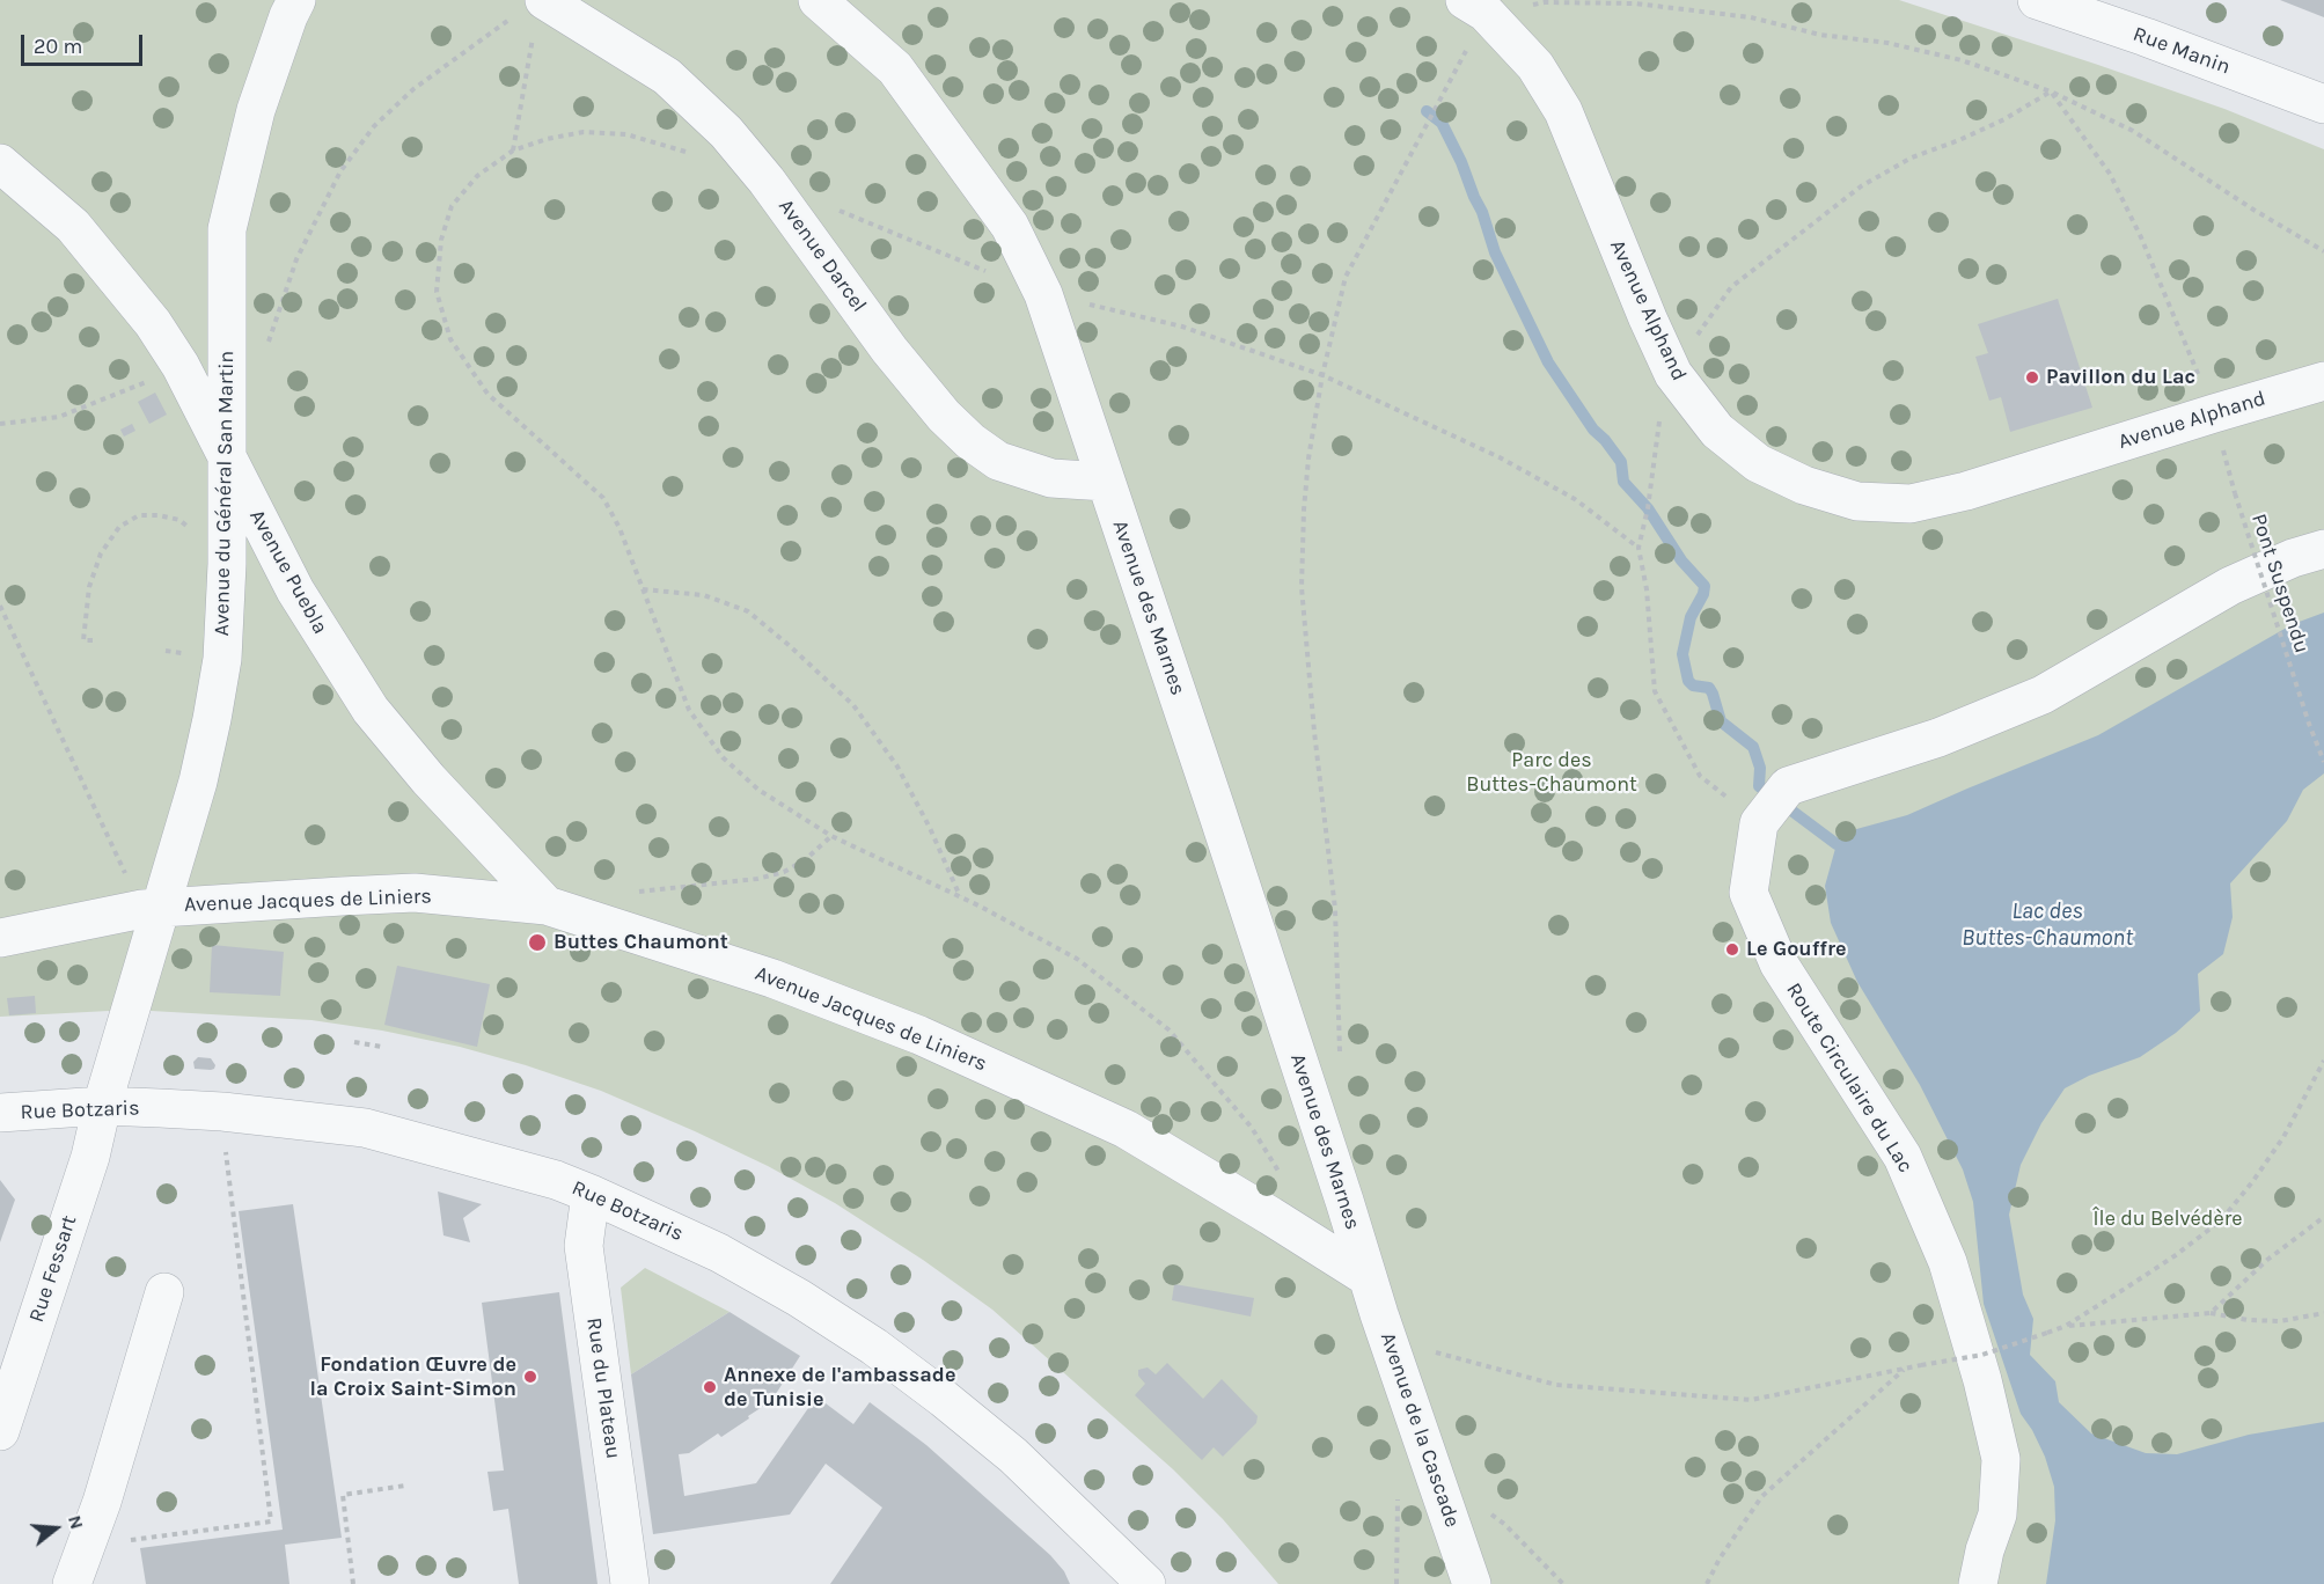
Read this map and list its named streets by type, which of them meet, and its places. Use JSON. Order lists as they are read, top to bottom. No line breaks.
{"streets":{"street":["Rue Manin","Avenue Darcel","Avenue Alphand","Avenue du Général San Martin","Avenue Puebla","Avenue des Marnes","Avenue Jacques de Liniers","Route Circulaire du Lac","Rue Botzaris","Rue Fessart","Rue du Plateau","Avenue de la Cascade"],"path":["Pont Suspendu"]},"crossings":[["Avenue Darcel","Avenue des Marnes"],["Avenue du Général San Martin","Avenue Puebla"],["Avenue du Général San Martin","Avenue Jacques de Liniers"],["Avenue du Général San Martin","Rue Botzaris"],["Avenue du Général San Martin","Rue Fessart"],["Avenue Puebla","Avenue Jacques de Liniers"],["Avenue des Marnes","Avenue Jacques de Liniers"],["Avenue des Marnes","Avenue de la Cascade"],["Avenue Jacques de Liniers","Avenue de la Cascade"],["Rue Botzaris","Rue Fessart"],["Rue Botzaris","Rue du Plateau"]],"water":["Lac des Buttes-Chaumont"],"parks":["Parc des Buttes-Chaumont","Île du Belvédère"],"places":["Pavillon du Lac","Buttes Chaumont","Le Gouffre","Fondation Œuvre de la Croix Saint-Simon","Annexe de l'ambassade de Tunisie"],"scale_bar":"20 m","north":"right"}
